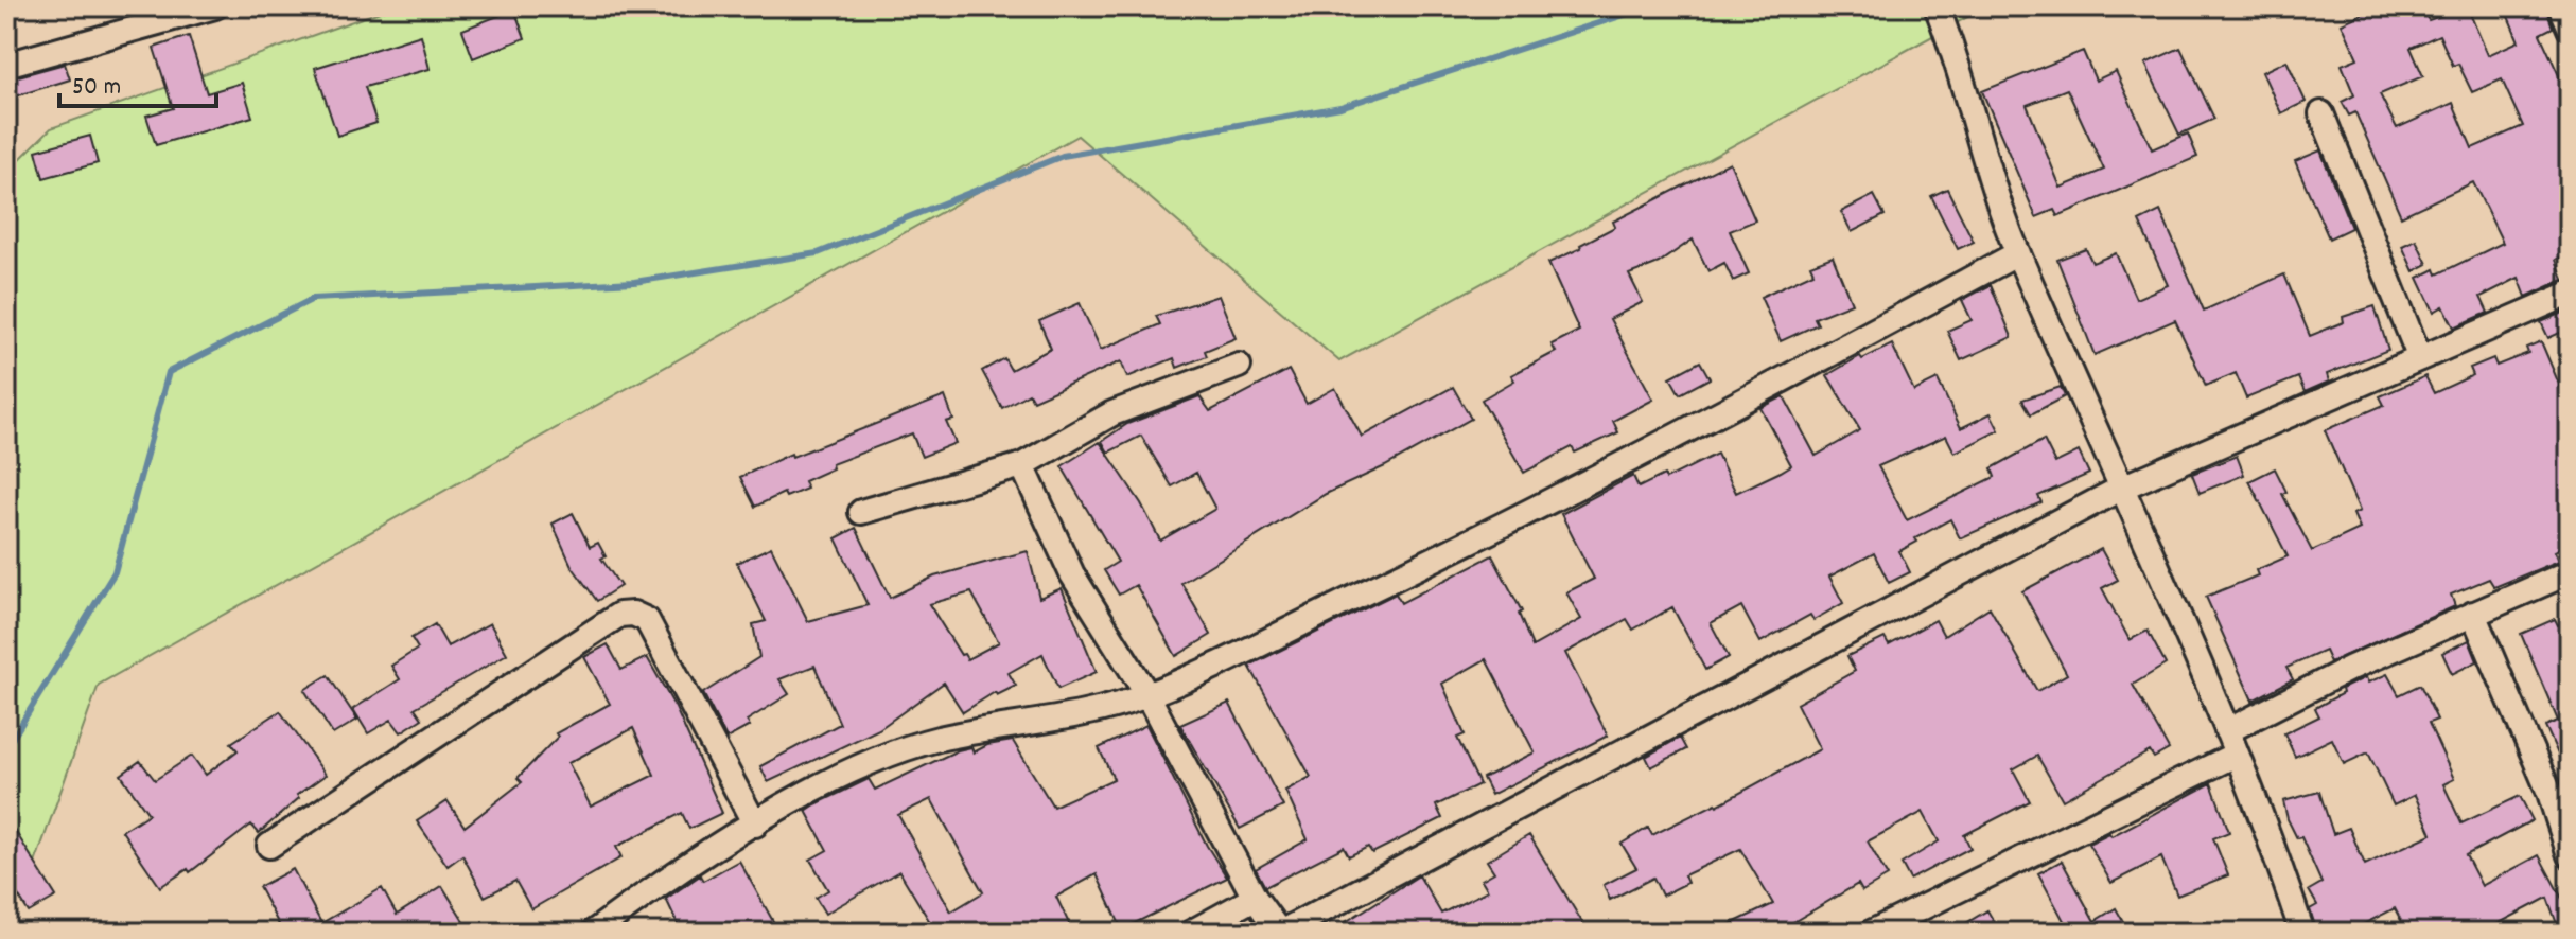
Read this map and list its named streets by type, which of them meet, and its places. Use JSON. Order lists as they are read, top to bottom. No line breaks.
{"scale_bar":"50 m"}
